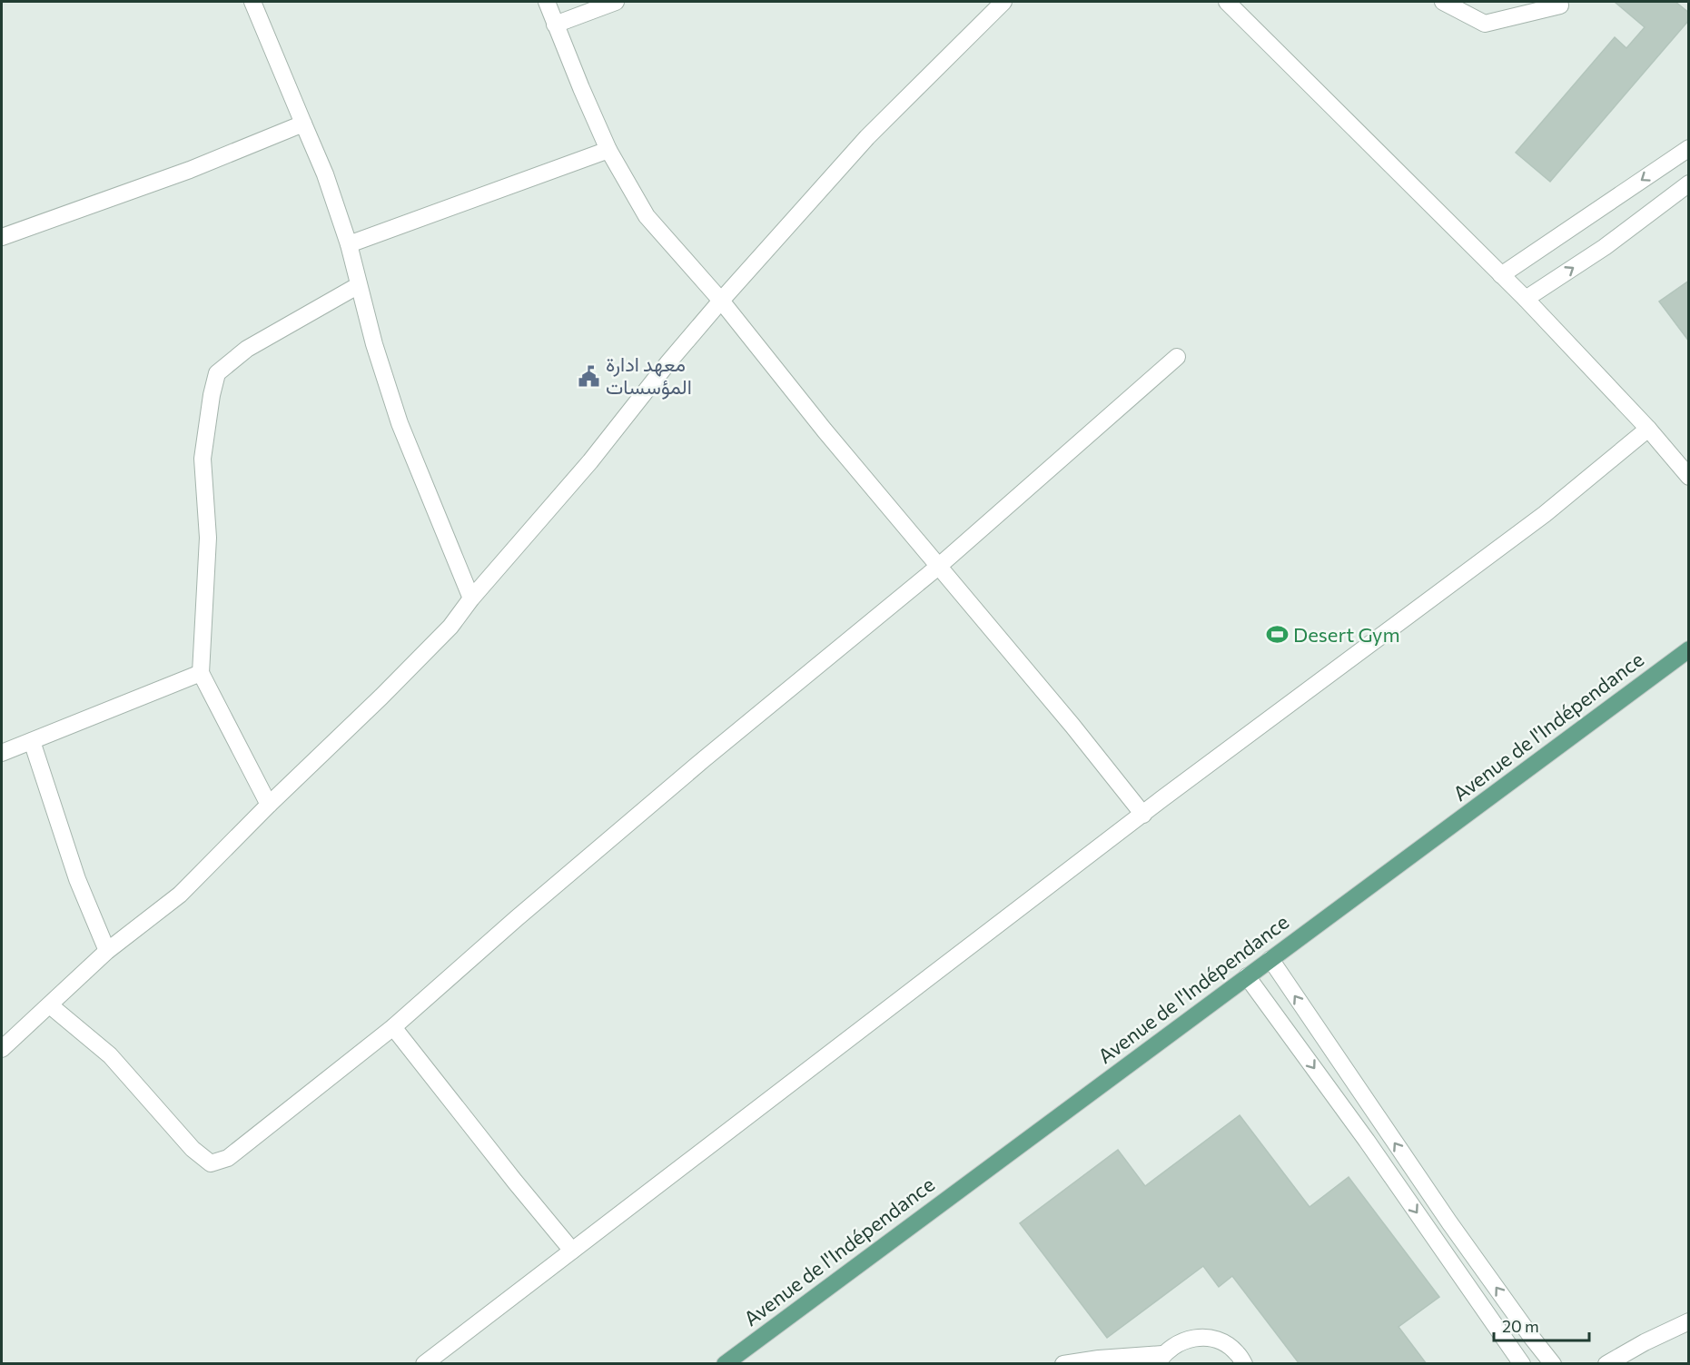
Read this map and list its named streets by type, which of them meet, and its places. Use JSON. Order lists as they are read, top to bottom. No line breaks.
{"streets":{"main road":["Avenue de l'Indépendance"]},"places":{"public building":["معهد ادارة المؤسسات"],"sports":["Desert Gym"]},"scale_bar":"20 m"}
